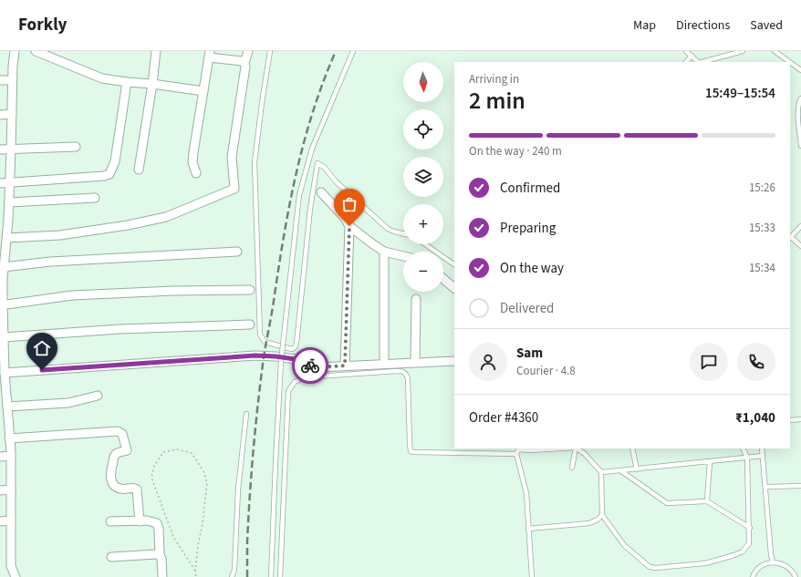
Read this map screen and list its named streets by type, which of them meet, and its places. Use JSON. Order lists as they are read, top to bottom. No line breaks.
{"north":"bottom","page":{"header":"Forkly","nav":["Map","Directions","Saved"],"map_buttons":["+","−"],"heading":["2 min","Arriving in","15:49–15:54"],"panel":["Sam","Courier · 4.8","Order #4360","₹1,040"],"bar":"On the way · 240 m","list":[["Confirmed","15:26"],["Preparing","15:33"],["On the way","15:34"],"Delivered"]}}
